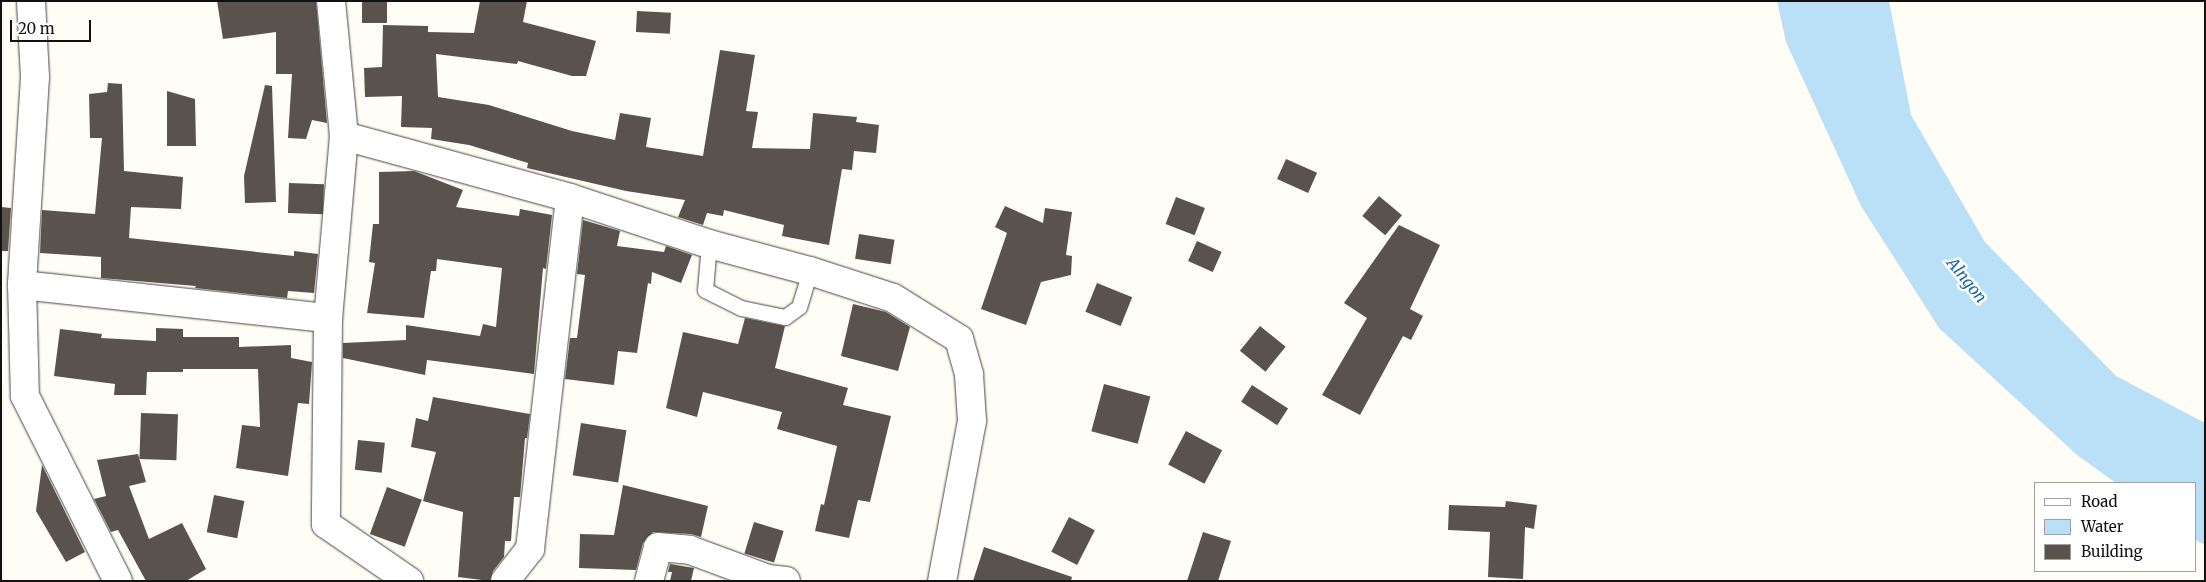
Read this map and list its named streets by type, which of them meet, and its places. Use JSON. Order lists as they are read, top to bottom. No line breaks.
{"water":["Alngon"],"legend":["Road","Water","Building"],"scale_bar":"20 m"}
